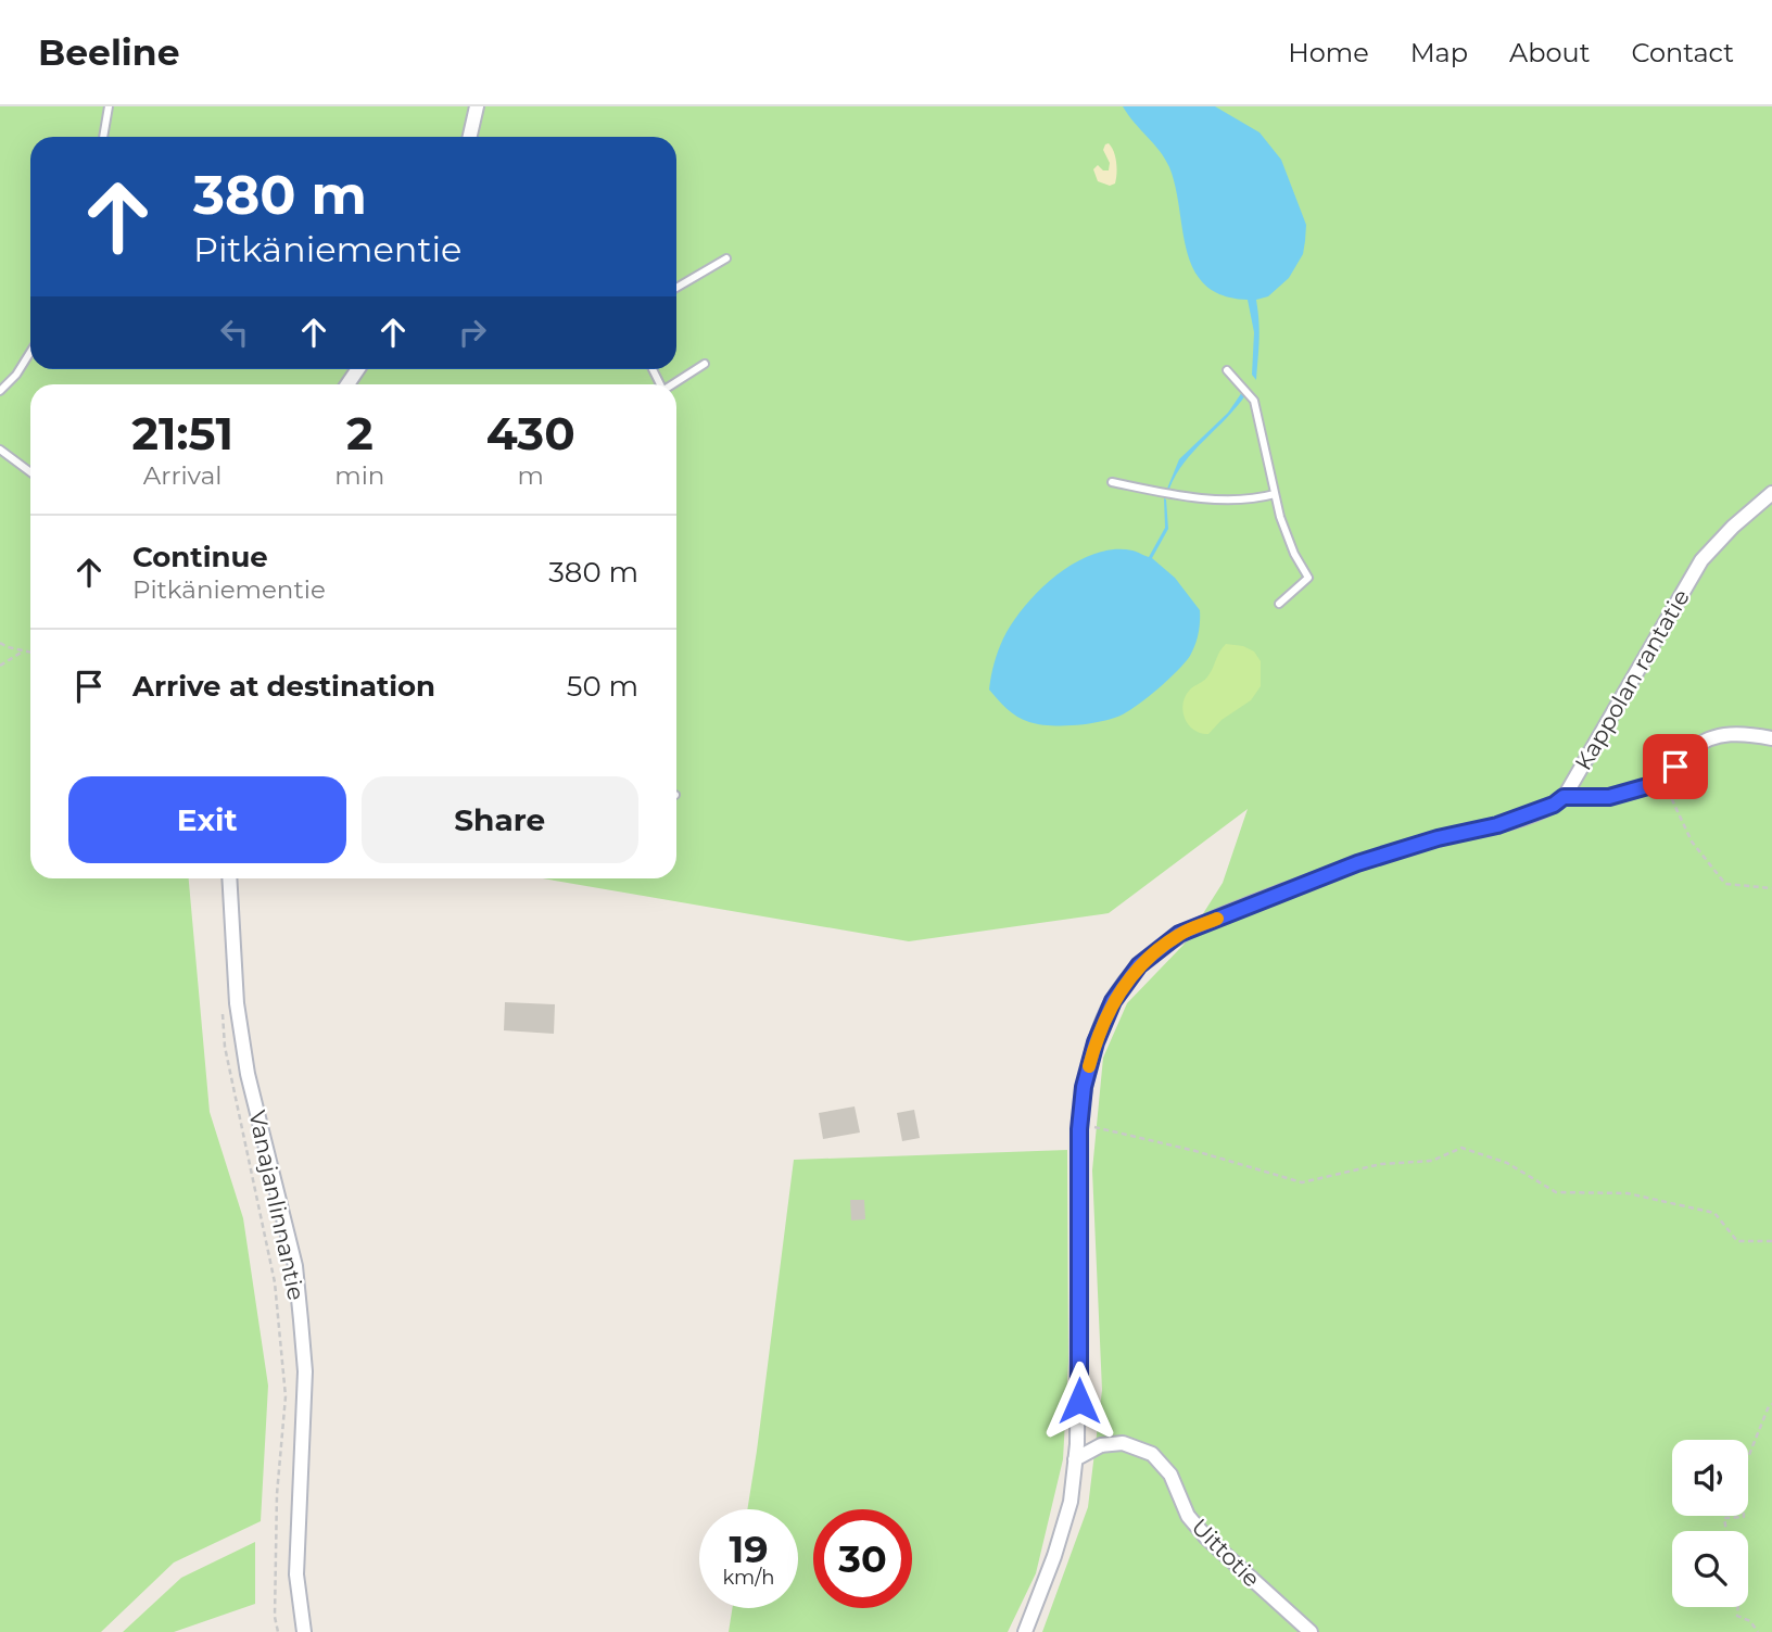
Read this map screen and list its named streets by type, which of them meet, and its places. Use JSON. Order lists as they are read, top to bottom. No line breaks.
{"streets":{"street":["Kappolan rantatie","Vanajanlinnantie","Uittotie"]},"crossings":[["Kappolan rantatie","Uittotie"]],"page":{"header":"Beeline","nav":["Home","Map","About","Contact"],"turn":["380 m","Pitkäniementie"],"eta":["21:51","Arrival","2","min","430","m"],"list":[{"name":"Continue","note":"Pitkäniementie","value":"380 m"},{"name":"Arrive at destination","value":"50 m"}],"buttons":["Exit","Share"],"speed":"19 km/h","limit":"30"}}
